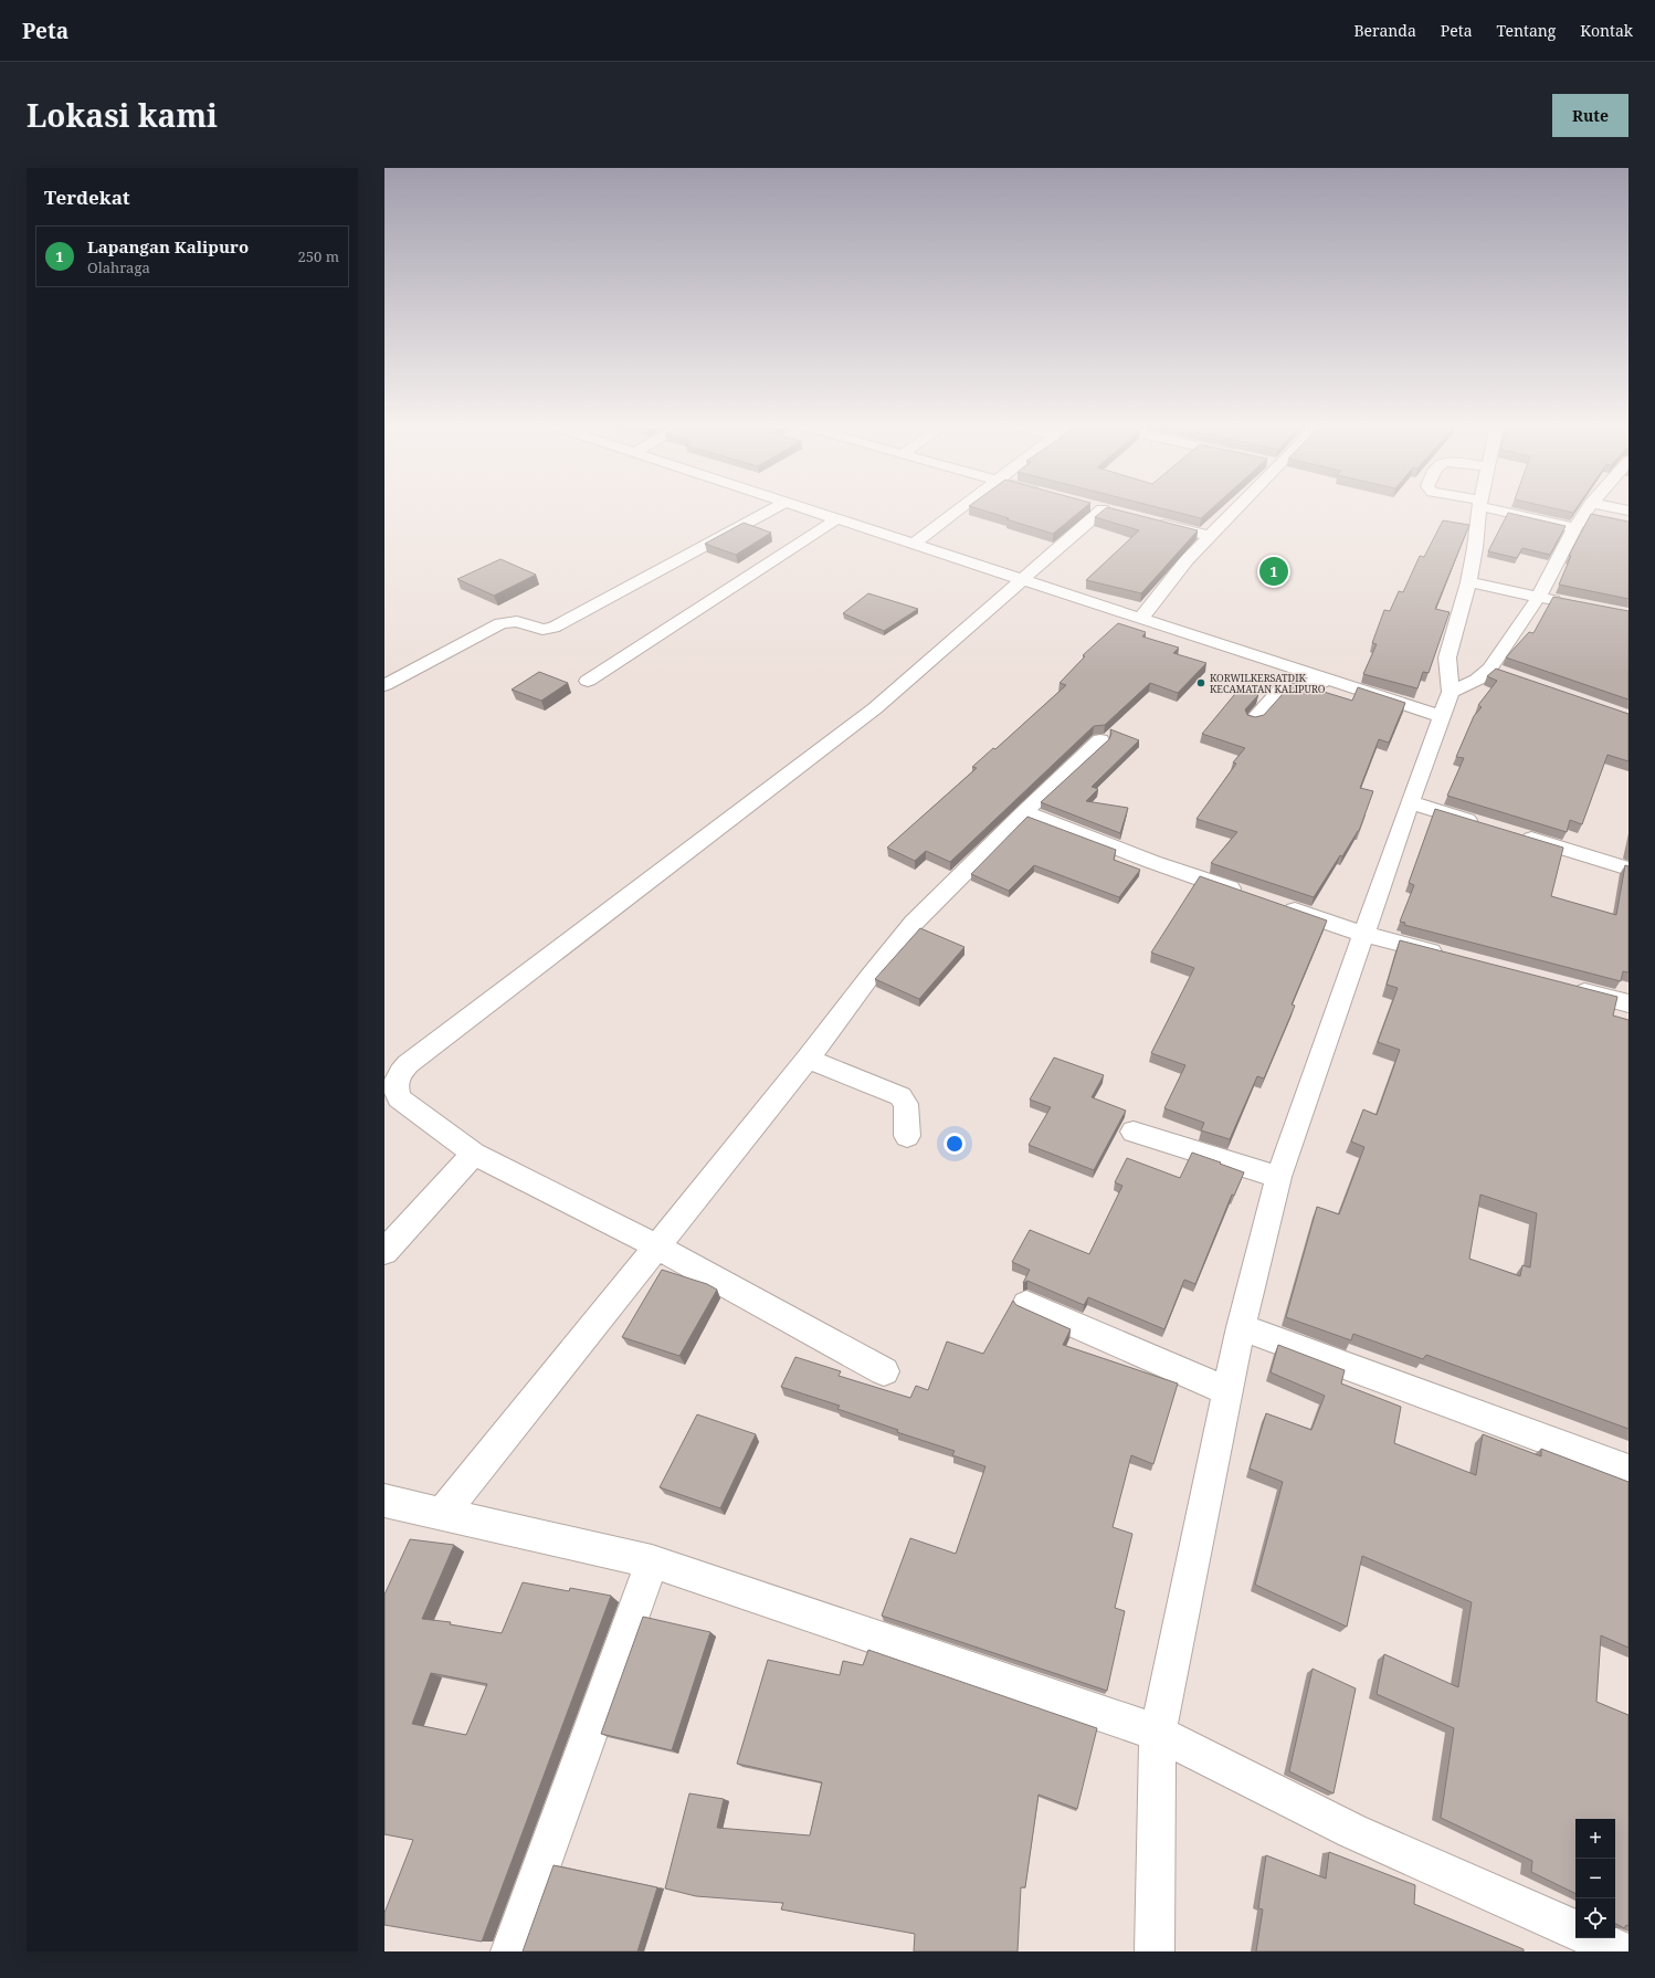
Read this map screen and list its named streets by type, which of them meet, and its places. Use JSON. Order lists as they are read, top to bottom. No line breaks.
{"places":["KORWILKERSATDIK KECAMATAN KALIPURO"],"page":{"header":"Peta","nav":["Beranda","Peta","Tentang","Kontak"],"title":"Lokasi kami","buttons":"Rute","heading":"Terdekat","list":[{"mark":"1","name":"Lapangan Kalipuro","note":"Olahraga","value":"250 m"}],"pins":"1","map_buttons":["+","−"]}}
